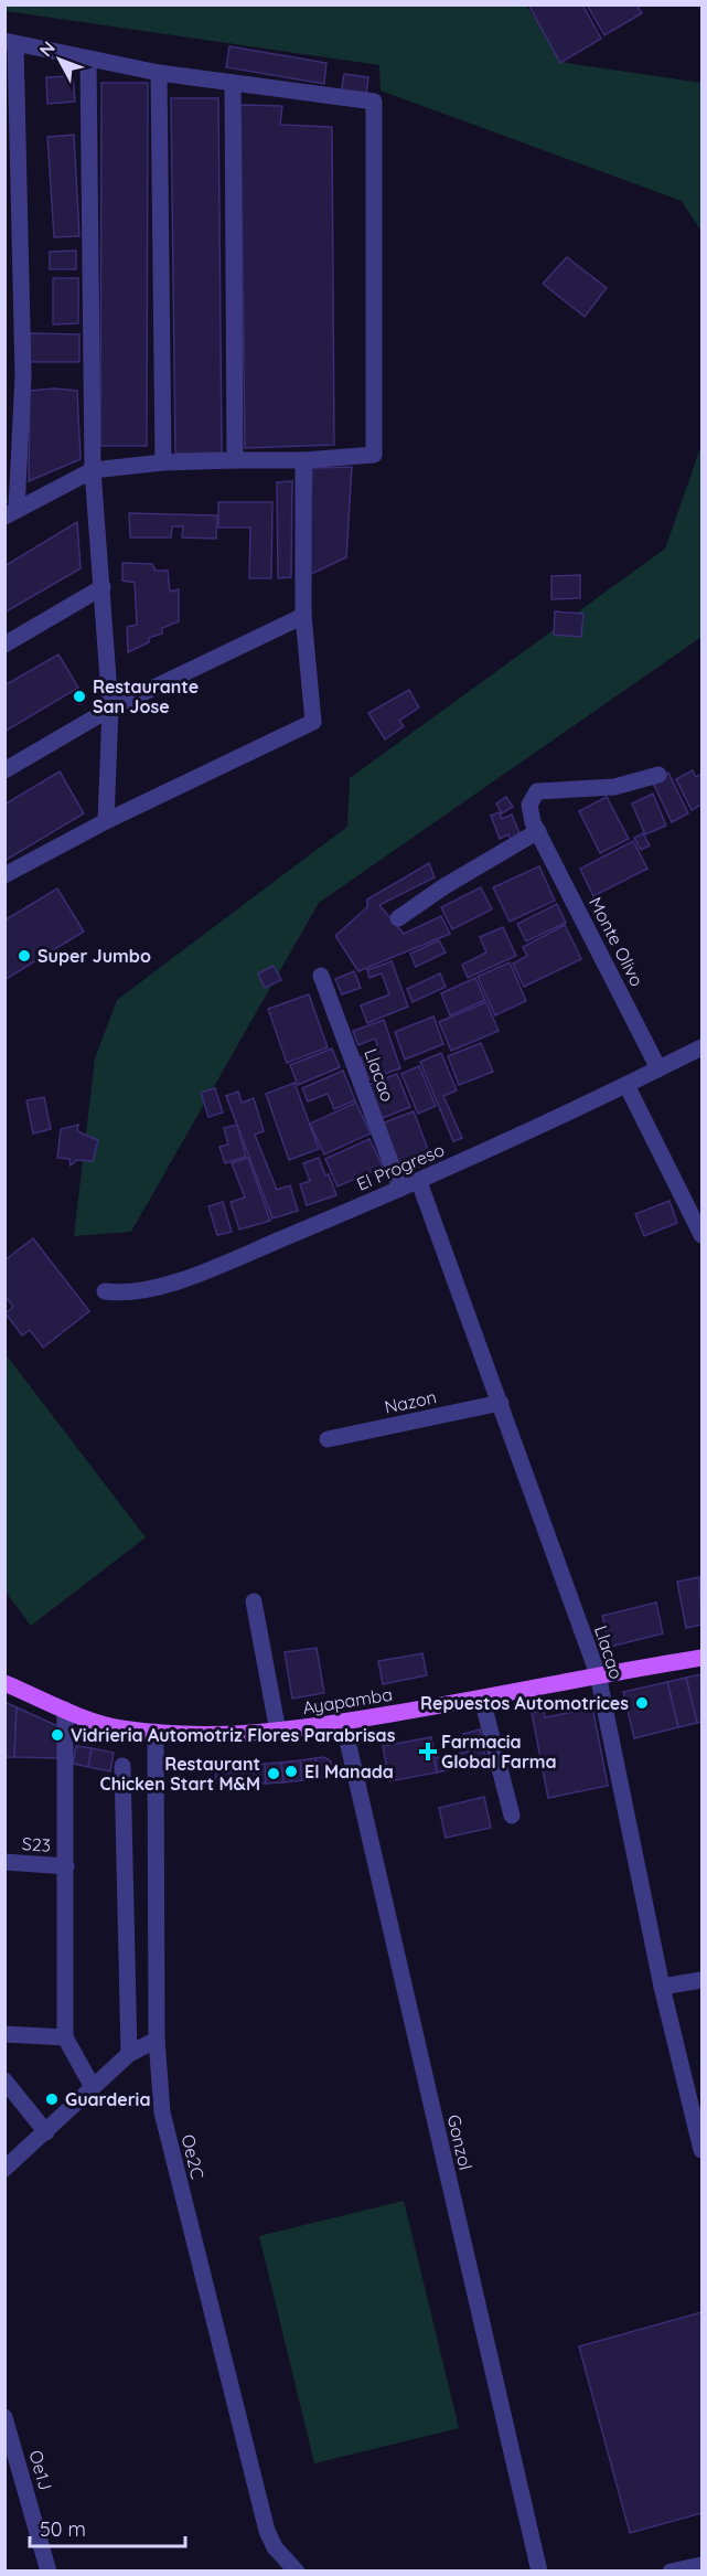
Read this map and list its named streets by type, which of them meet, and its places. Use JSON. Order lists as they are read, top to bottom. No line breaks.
{"streets":{"main road":["Ayapamba"],"street":["Monte Olivo","Llacao","El Progreso","Nazon","S23","Gonzol","Oe2C","Oe1J"]},"crossings":[["Monte Olivo","El Progreso"],["Llacao","El Progreso"],["Llacao","Nazon"],["Llacao","Ayapamba"],["Ayapamba","Gonzol"],["Ayapamba","Oe2C"]],"places":{"other":["Restaurante San Jose","Super Jumbo","Repuestos Automotrices","Vidrieria Automotriz Flores Parabrisas","El Manada","Restaurant Chicken Start M&M","Guarderia"],"health":["Farmacia Global Farma"]},"scale_bar":"50 m","north":"top left"}
